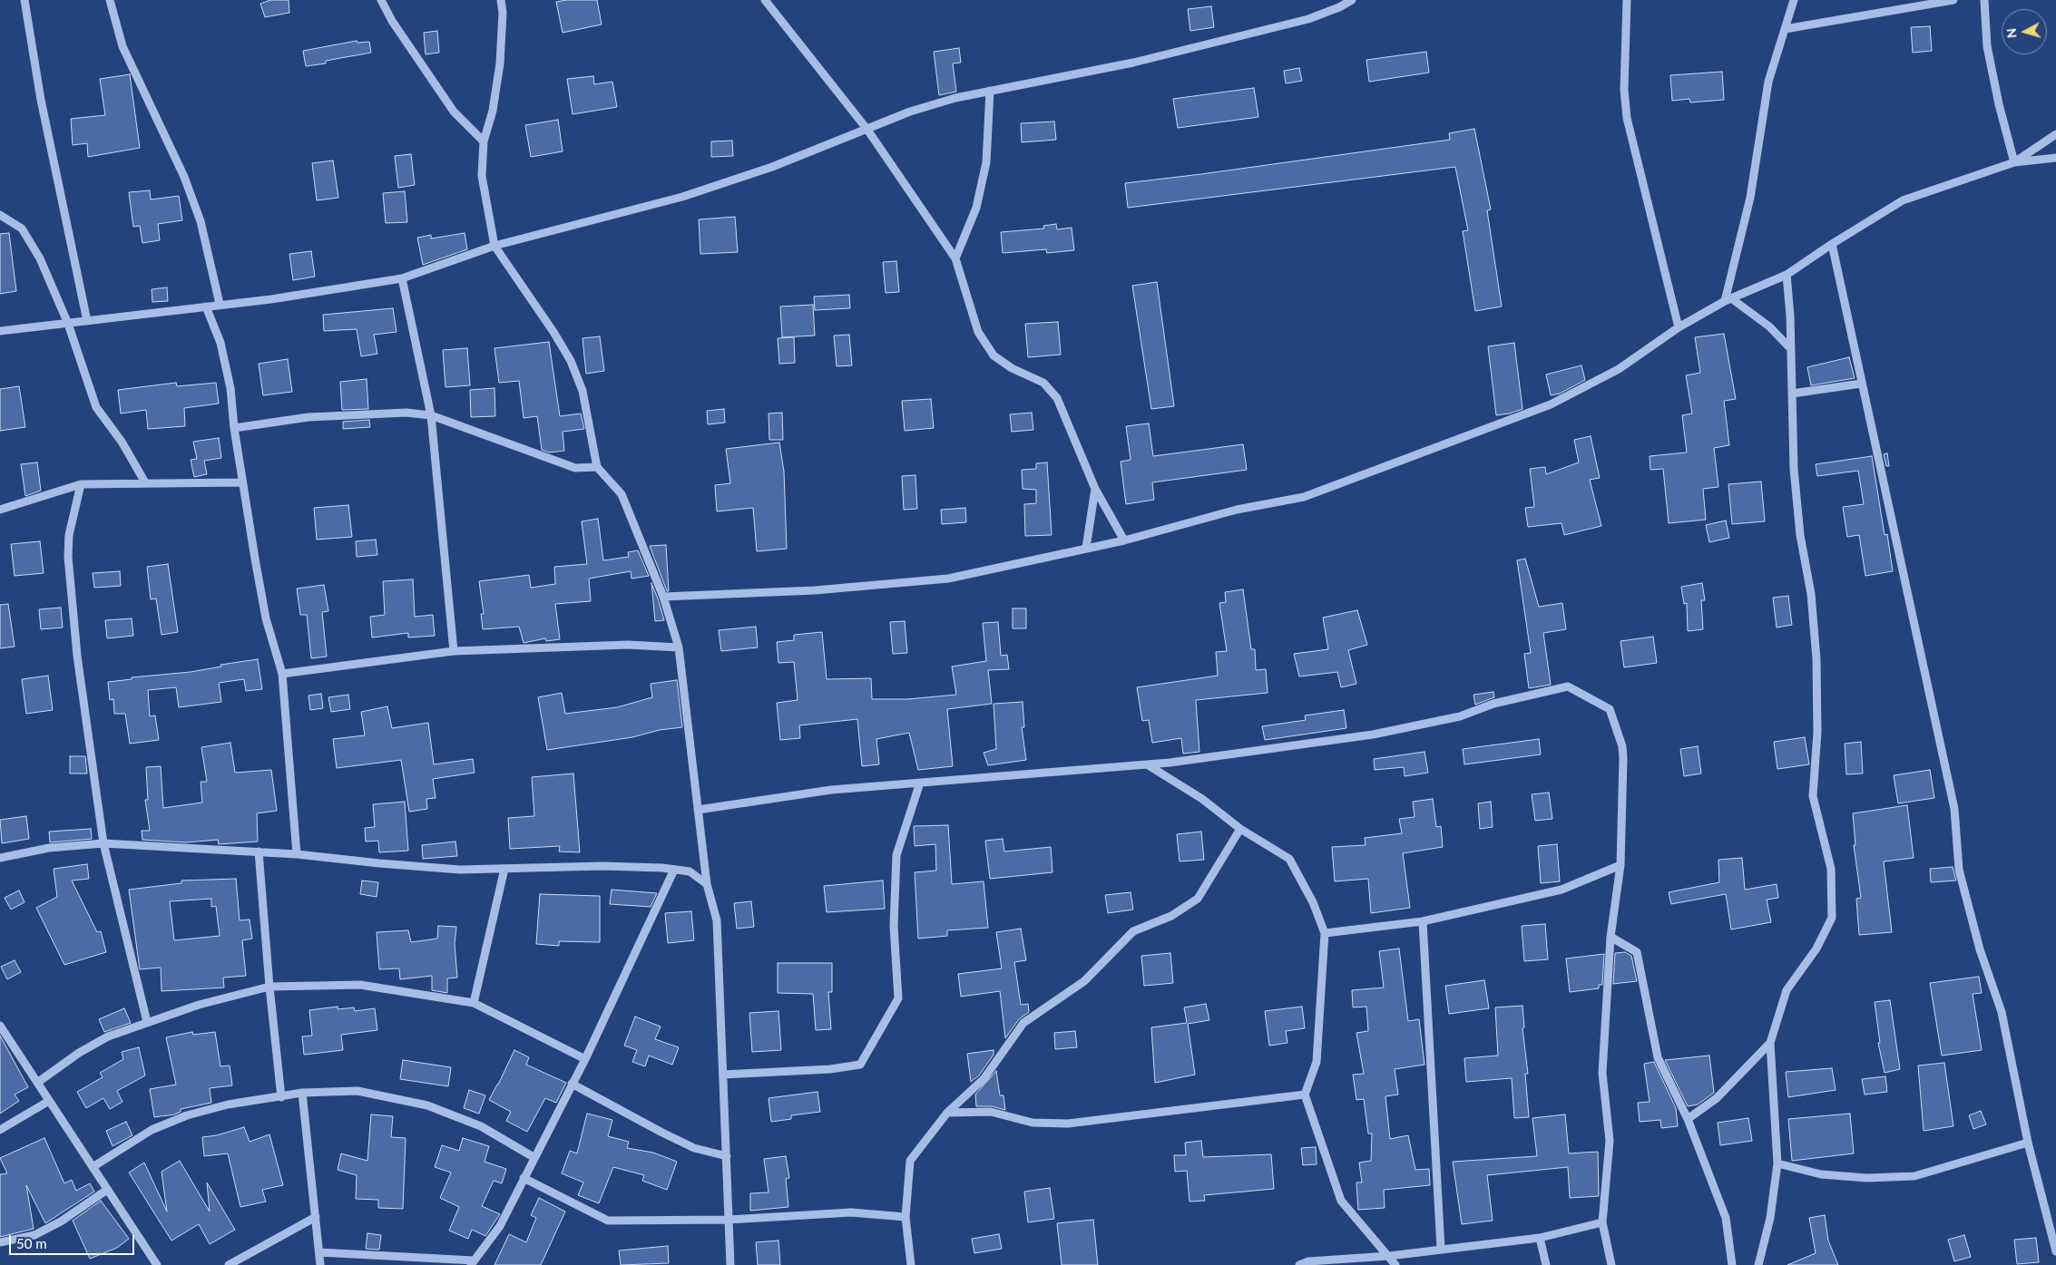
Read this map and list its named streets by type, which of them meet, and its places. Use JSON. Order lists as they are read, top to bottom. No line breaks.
{"scale_bar":"50 m","north":"left"}
